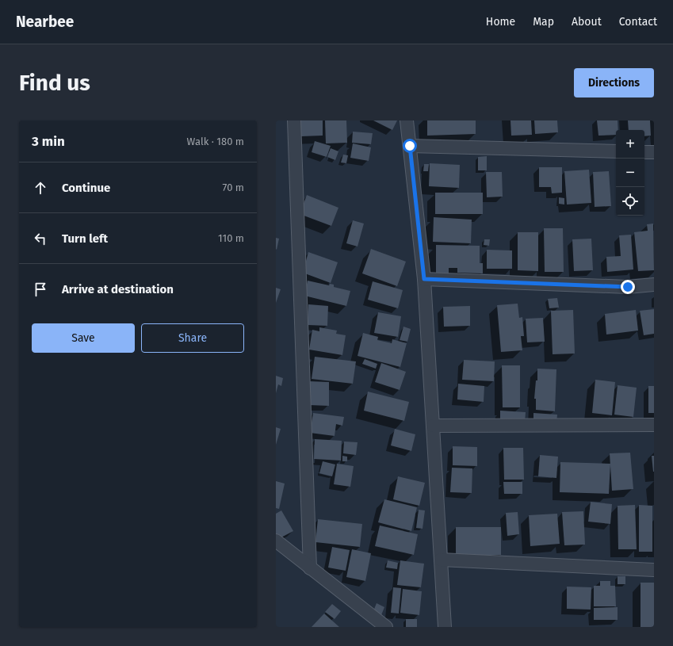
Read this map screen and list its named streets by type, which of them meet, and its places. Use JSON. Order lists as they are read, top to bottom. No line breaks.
{"page":{"header":"Nearbee","nav":["Home","Map","About","Contact"],"buttons":["Directions",["Save","Share"]],"title":"Find us","heading":["3 min","Walk · 180 m"],"map_buttons":["+","−"],"list":[["Continue","70 m"],["Turn left","110 m"],"Arrive at destination"]}}
